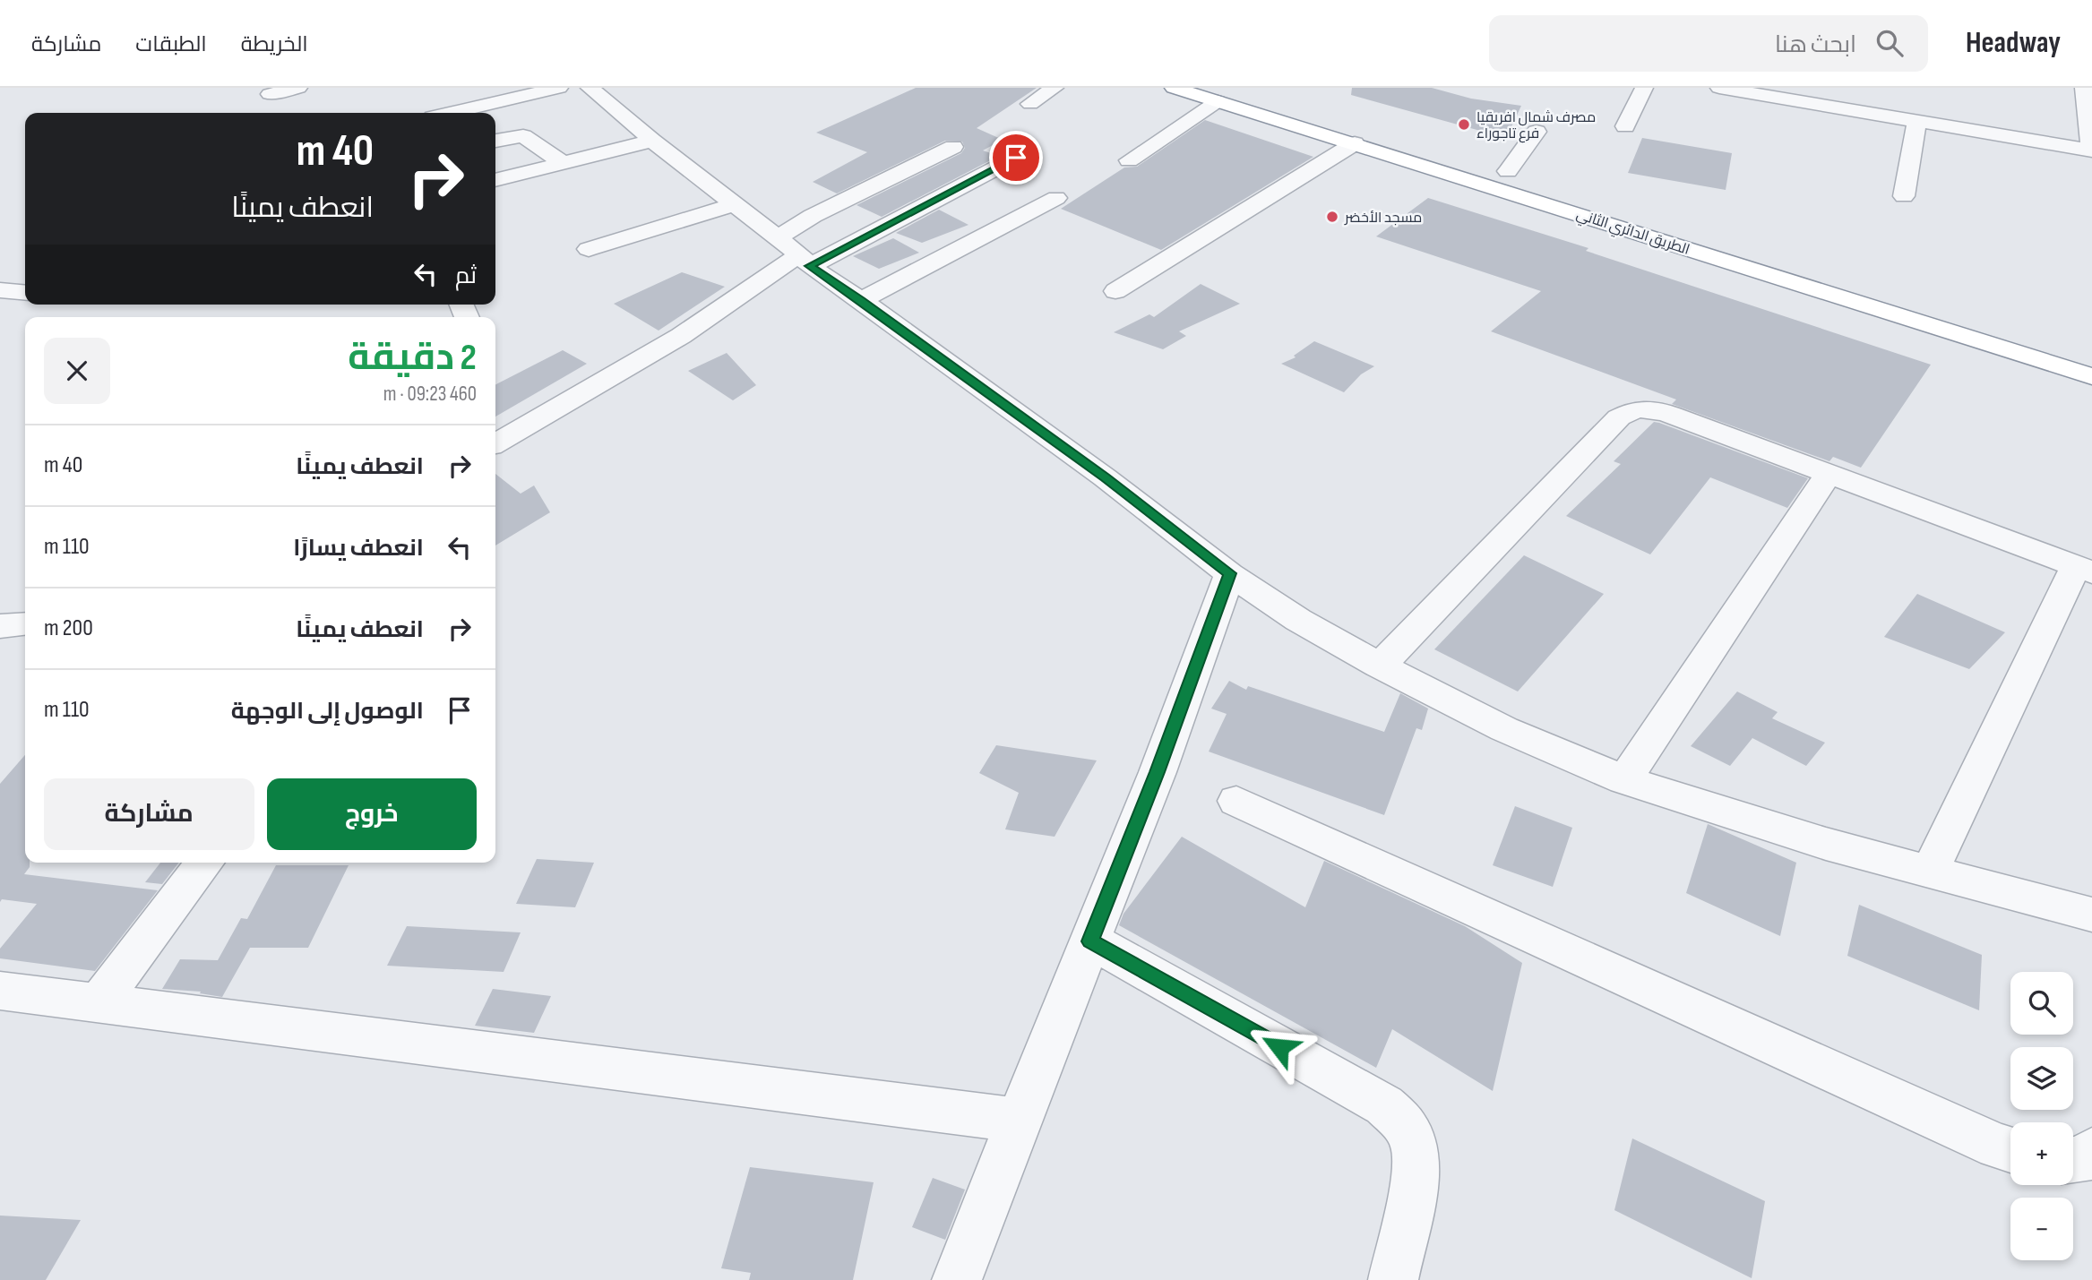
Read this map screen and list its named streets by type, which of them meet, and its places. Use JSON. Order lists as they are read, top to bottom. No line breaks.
{"streets":{"highway":["الطريق الدائري الثاني"]},"places":["مصرف شمال افريقيا فرع تاجوراء","مسجد الأخضر"],"page":{"header":"Headway","search":"ابحث هنا","nav":["الخريطة","الطبقات","مشاركة"],"turn":["40 m","انعطف يمينًا"],"then":"ثم","heading":["2 دقيقة","460 m · 09:23"],"list":[{"name":"انعطف يمينًا","value":"40 m"},{"name":"انعطف يسارًا","value":"110 m"},{"name":"انعطف يمينًا","value":"200 m"},{"name":"الوصول إلى الوجهة","value":"110 m"}],"buttons":["خروج","مشاركة"],"map_buttons":["+","−"]}}
